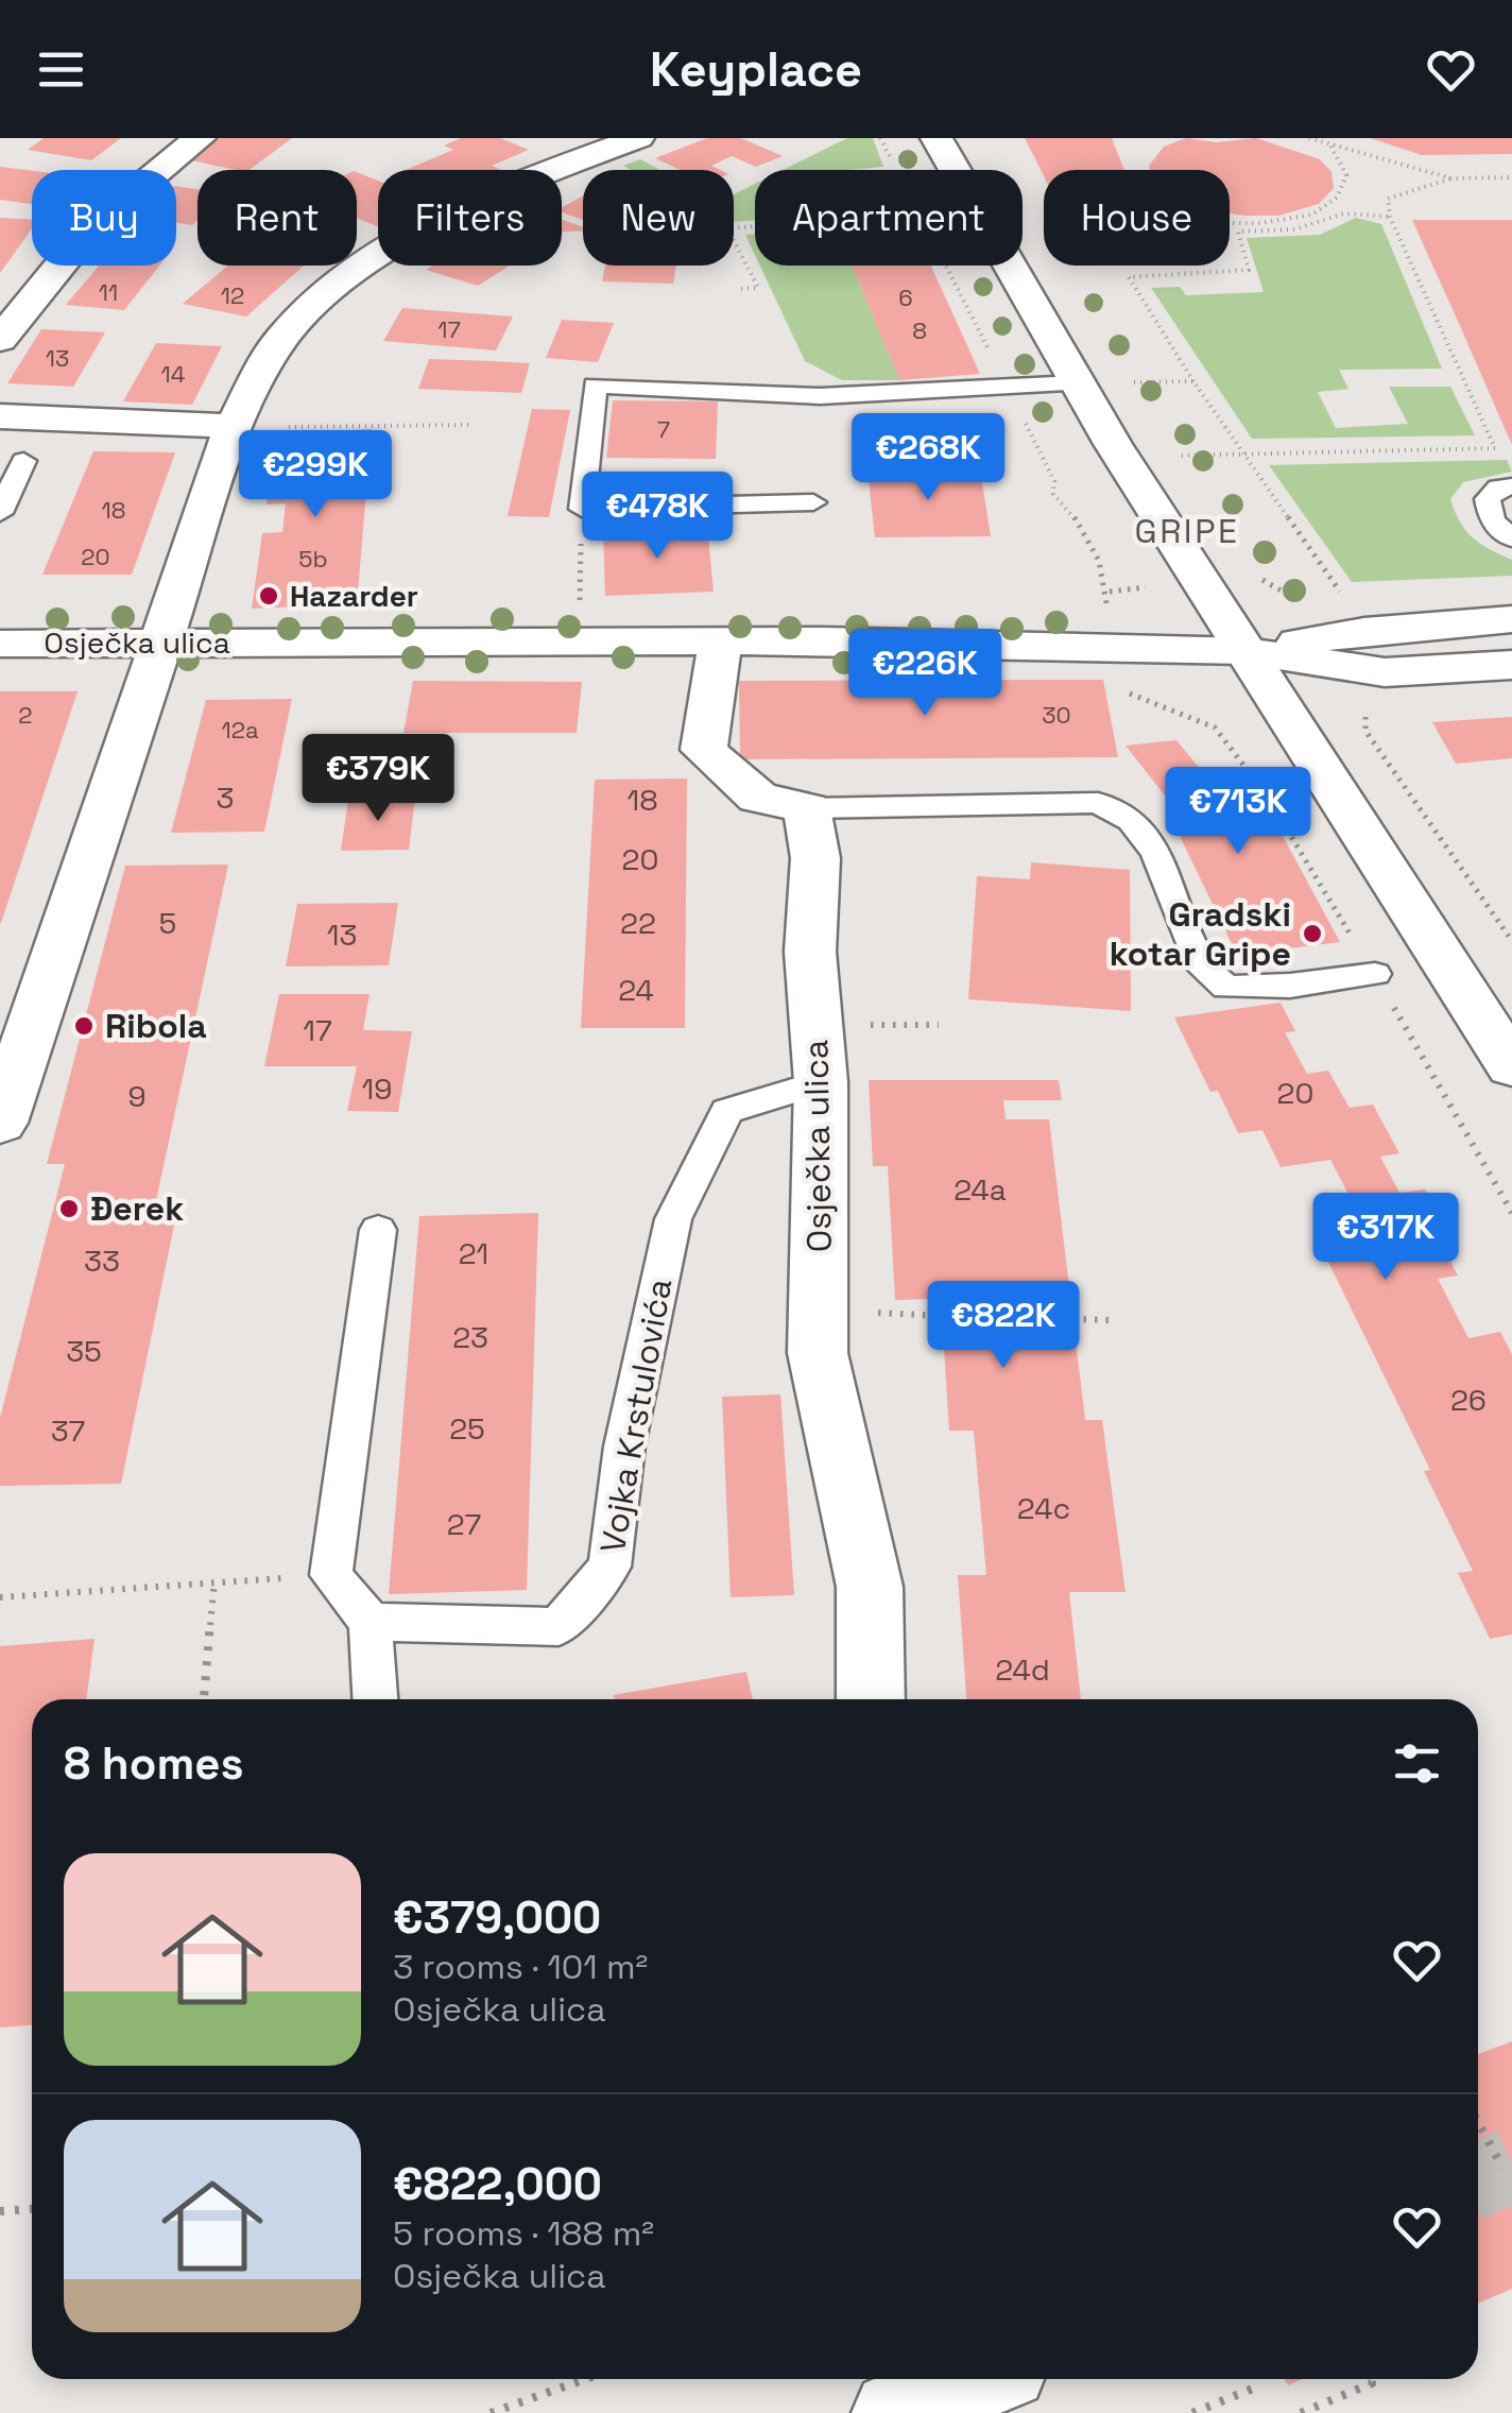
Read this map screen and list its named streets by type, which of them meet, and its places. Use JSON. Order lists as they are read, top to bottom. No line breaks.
{"streets":{"street":["Osječka ulica"],"lane":["Vojka Krstulovića"]},"crossings":[["Osječka ulica","Vojka Krstulovića"]],"districts":["GRIPE"],"places":["Hazarder","Gradski kotar Gripe","Ribola","Đerek"],"house_numbers":["11","12","6","17","8","13","14","7","18","20","5b","2","30","12a","3","18","20","5","22","13","24","17","19","20","9","24a","21","33","23","35","26","25","37","24c","27","24d"],"page":{"header":"Keyplace","chip":["Buy","Rent","Filters","New","Apartment","House"],"price":["€268K","€299K","€478K","€226K","€379K","€713K","€317K","€822K"],"heading":"8 homes","list":[{"name":"€379,000","note":"3 rooms · 101 m² · Osječka ulica"},{"name":"€822,000","note":"5 rooms · 188 m² · Osječka ulica"}]}}
